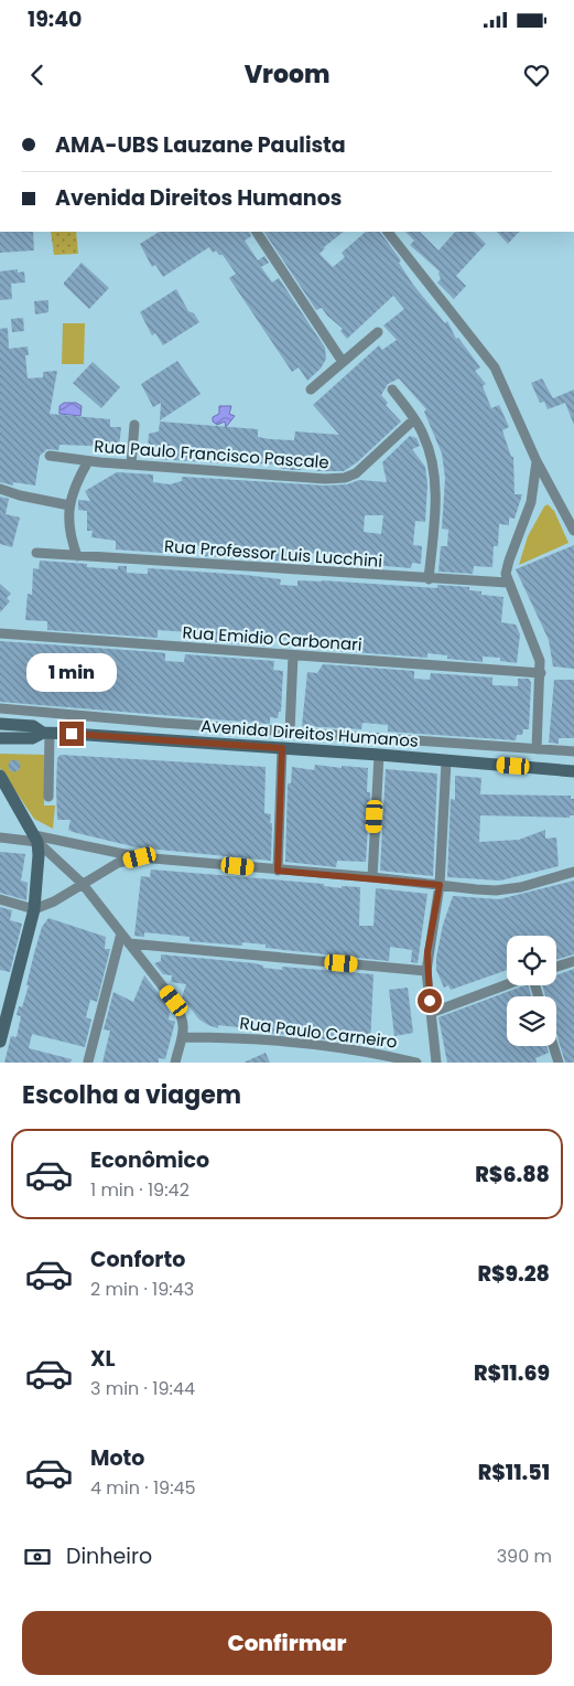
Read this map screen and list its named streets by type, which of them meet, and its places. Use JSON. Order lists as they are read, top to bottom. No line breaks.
{"streets":{"main road":["Avenida Direitos Humanos"],"street":["Rua Paulo Francisco Pascale","Rua Professor Luis Lucchini","Rua Emidio Carbonari","Rua Paulo Carneiro"]},"page":{"status":"19:40","header":"Vroom","banner":["AMA-UBS Lauzane Paulista","Avenida Direitos Humanos"],"bubble":"1 min","heading":"Escolha a viagem","list":[{"name":"Econômico","note":"1 min · 19:42","value":"R$6.88"},{"name":"Conforto","note":"2 min · 19:43","value":"R$9.28"},{"name":"XL","note":"3 min · 19:44","value":"R$11.69"},{"name":"Moto","note":"4 min · 19:45","value":"R$11.51"}],"pay":["Dinheiro","390 m"],"buttons":"Confirmar"}}
